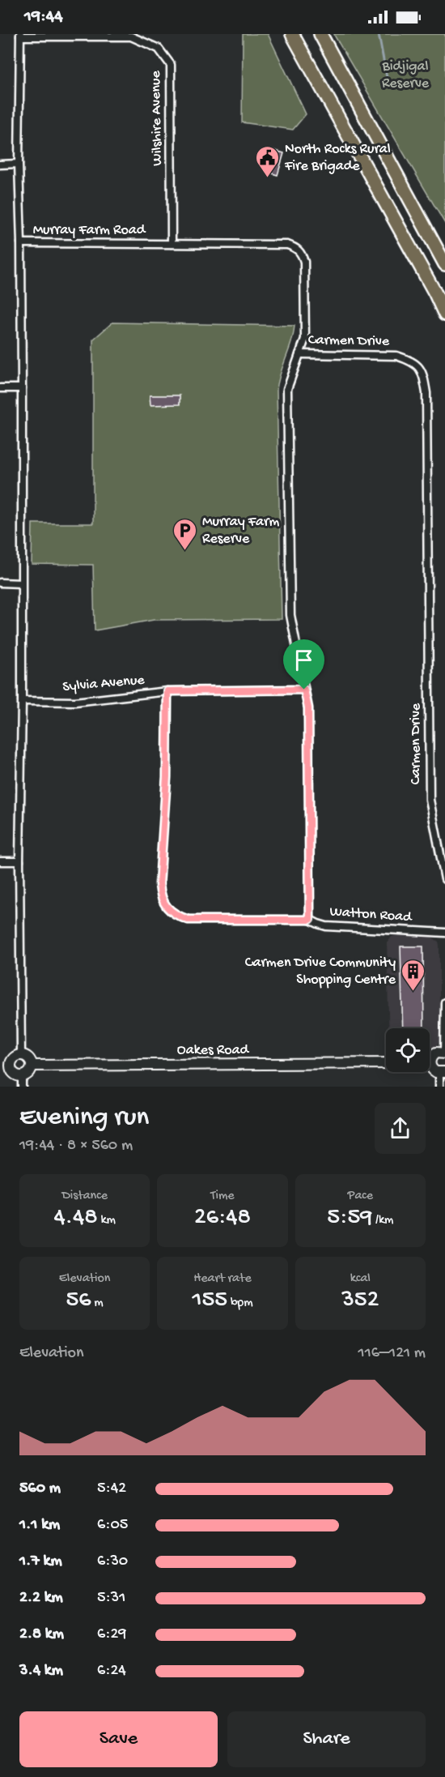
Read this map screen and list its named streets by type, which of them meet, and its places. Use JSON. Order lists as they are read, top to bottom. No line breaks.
{"streets":{"main road":["Oakes Road"],"street":["Wilshire Avenue","Murray Farm Road","Carmen Drive","Sylvia Avenue","Watton Road"]},"crossings":[["Wilshire Avenue","Murray Farm Road"],["Murray Farm Road","Carmen Drive"],["Murray Farm Road","Sylvia Avenue"],["Murray Farm Road","Oakes Road"],["Carmen Drive","Sylvia Avenue"],["Carmen Drive","Watton Road"],["Sylvia Avenue","Watton Road"]],"parks":["Bidjigal Reserve"],"places":{"public building":["North Rocks Rural Fire Brigade"],"parking":["Murray Farm Reserve"],"building":["Carmen Drive Community Shopping Centre"]},"page":{"status":"19:44","heading":["Evening run","19:44 · 8 × 560 m"],"stats":[["Distance","4.48 km"],["Time","26:48"],["Pace","5:59 /km"],["Elevation","56 m"],["Heart rate","155 bpm"],["kcal","352"]],"chart":["Elevation","116–121 m"],"list":[{"name":"560 m","note":"5:42"},{"name":"1.1 km","note":"6:05"},{"name":"1.7 km","note":"6:30"},{"name":"2.2 km","note":"5:31"},{"name":"2.8 km","note":"6:29"},{"name":"3.4 km","note":"6:24"}],"buttons":["Save","Share"]}}
